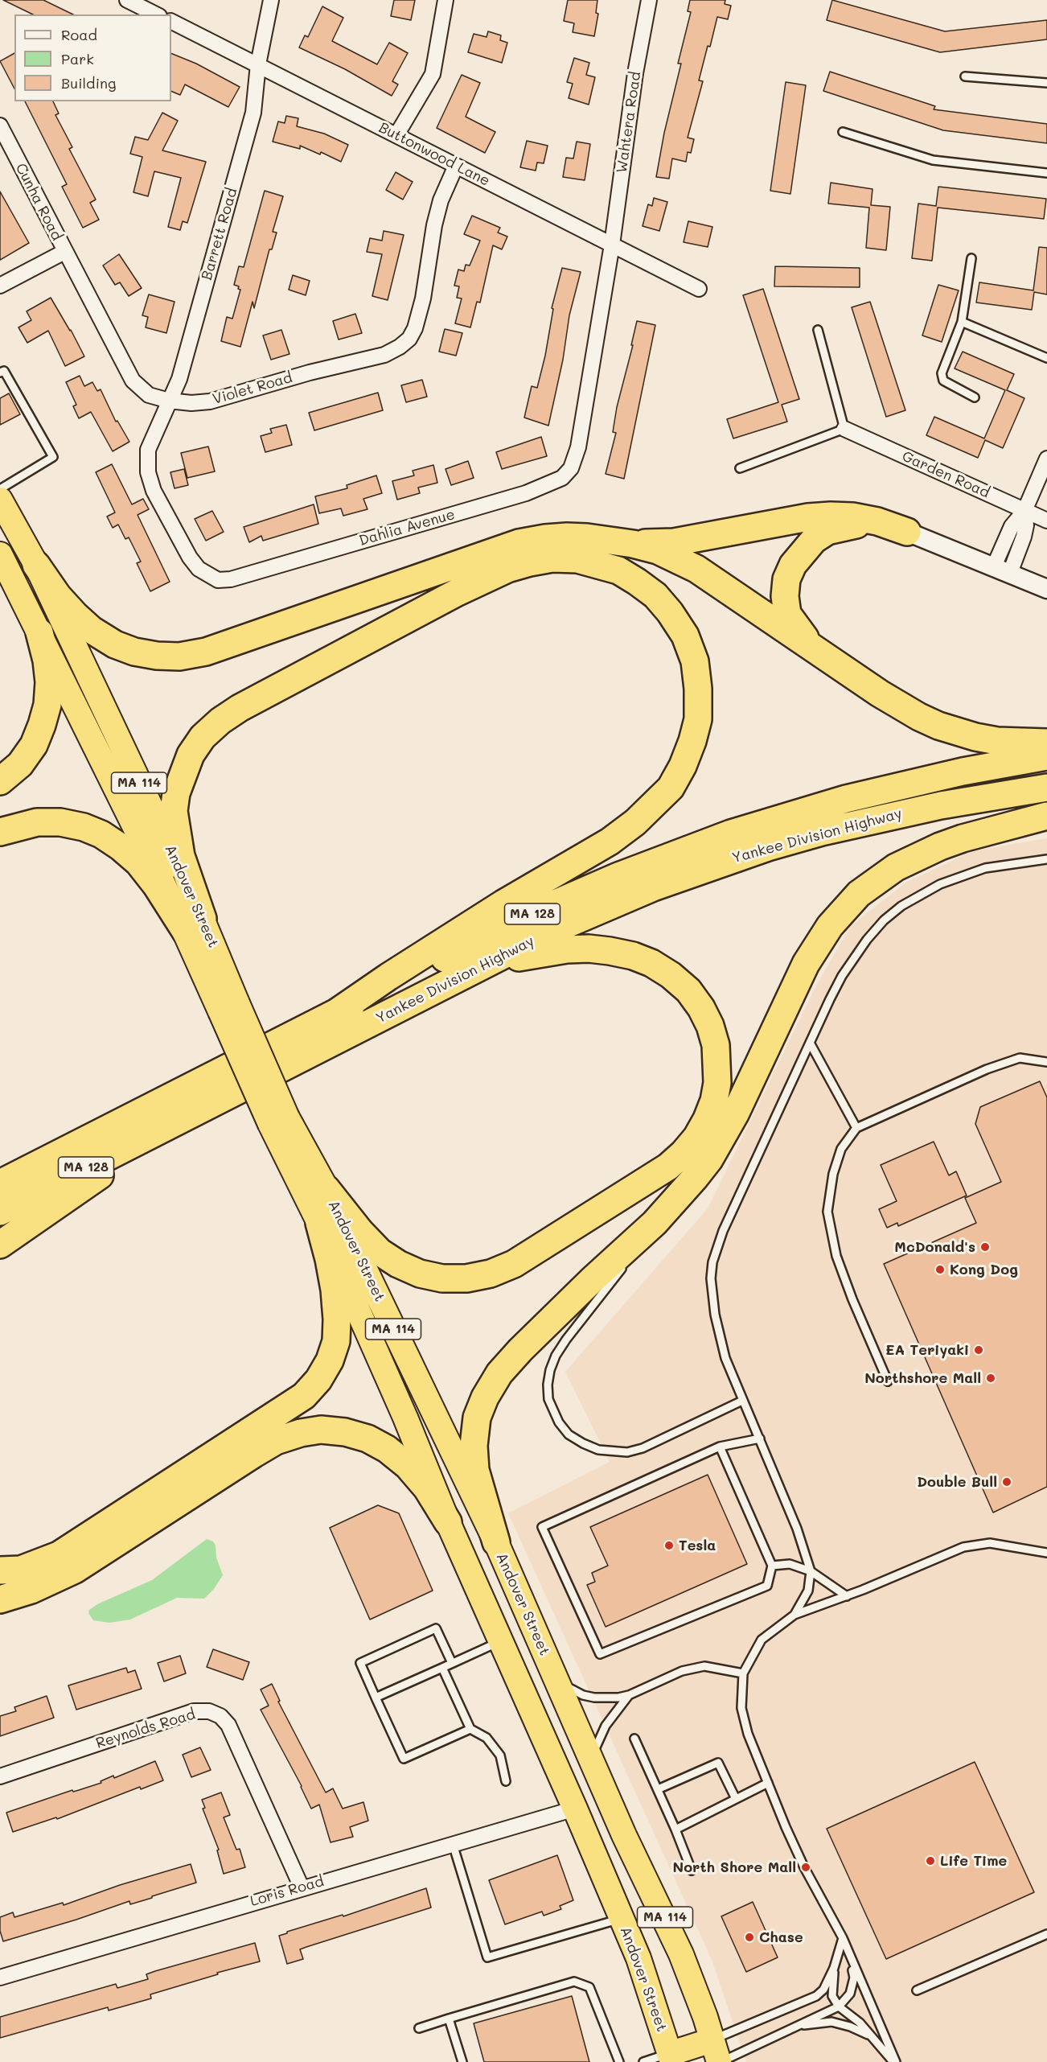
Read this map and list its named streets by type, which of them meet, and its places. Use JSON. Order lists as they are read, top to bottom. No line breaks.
{"streets":{"highway":["MA 114","Yankee Division Highway","Andover Street","MA 128"],"street":["Wahtera Road","Buttonwood Lane","Cunha Road","Barrett Road","Violet Road","Garden Road","Dahlia Avenue","Reynolds Road","Loris Road"]},"crossings":[["Wahtera Road","Buttonwood Lane"],["Wahtera Road","Dahlia Avenue"],["Buttonwood Lane","Barrett Road"],["Buttonwood Lane","Violet Road"],["Buttonwood Lane","Dahlia Avenue"],["Cunha Road","Violet Road"],["Barrett Road","Violet Road"],["Barrett Road","Dahlia Avenue"],["Violet Road","Dahlia Avenue"],["Andover Street","Loris Road"],["Reynolds Road","Loris Road"]],"places":["McDonald's","Kong Dog","EA Teriyaki","Northshore Mall","Double Bull","Tesla","Life Time","North Shore Mall","Chase"],"legend":["Road","Park","Building"]}
